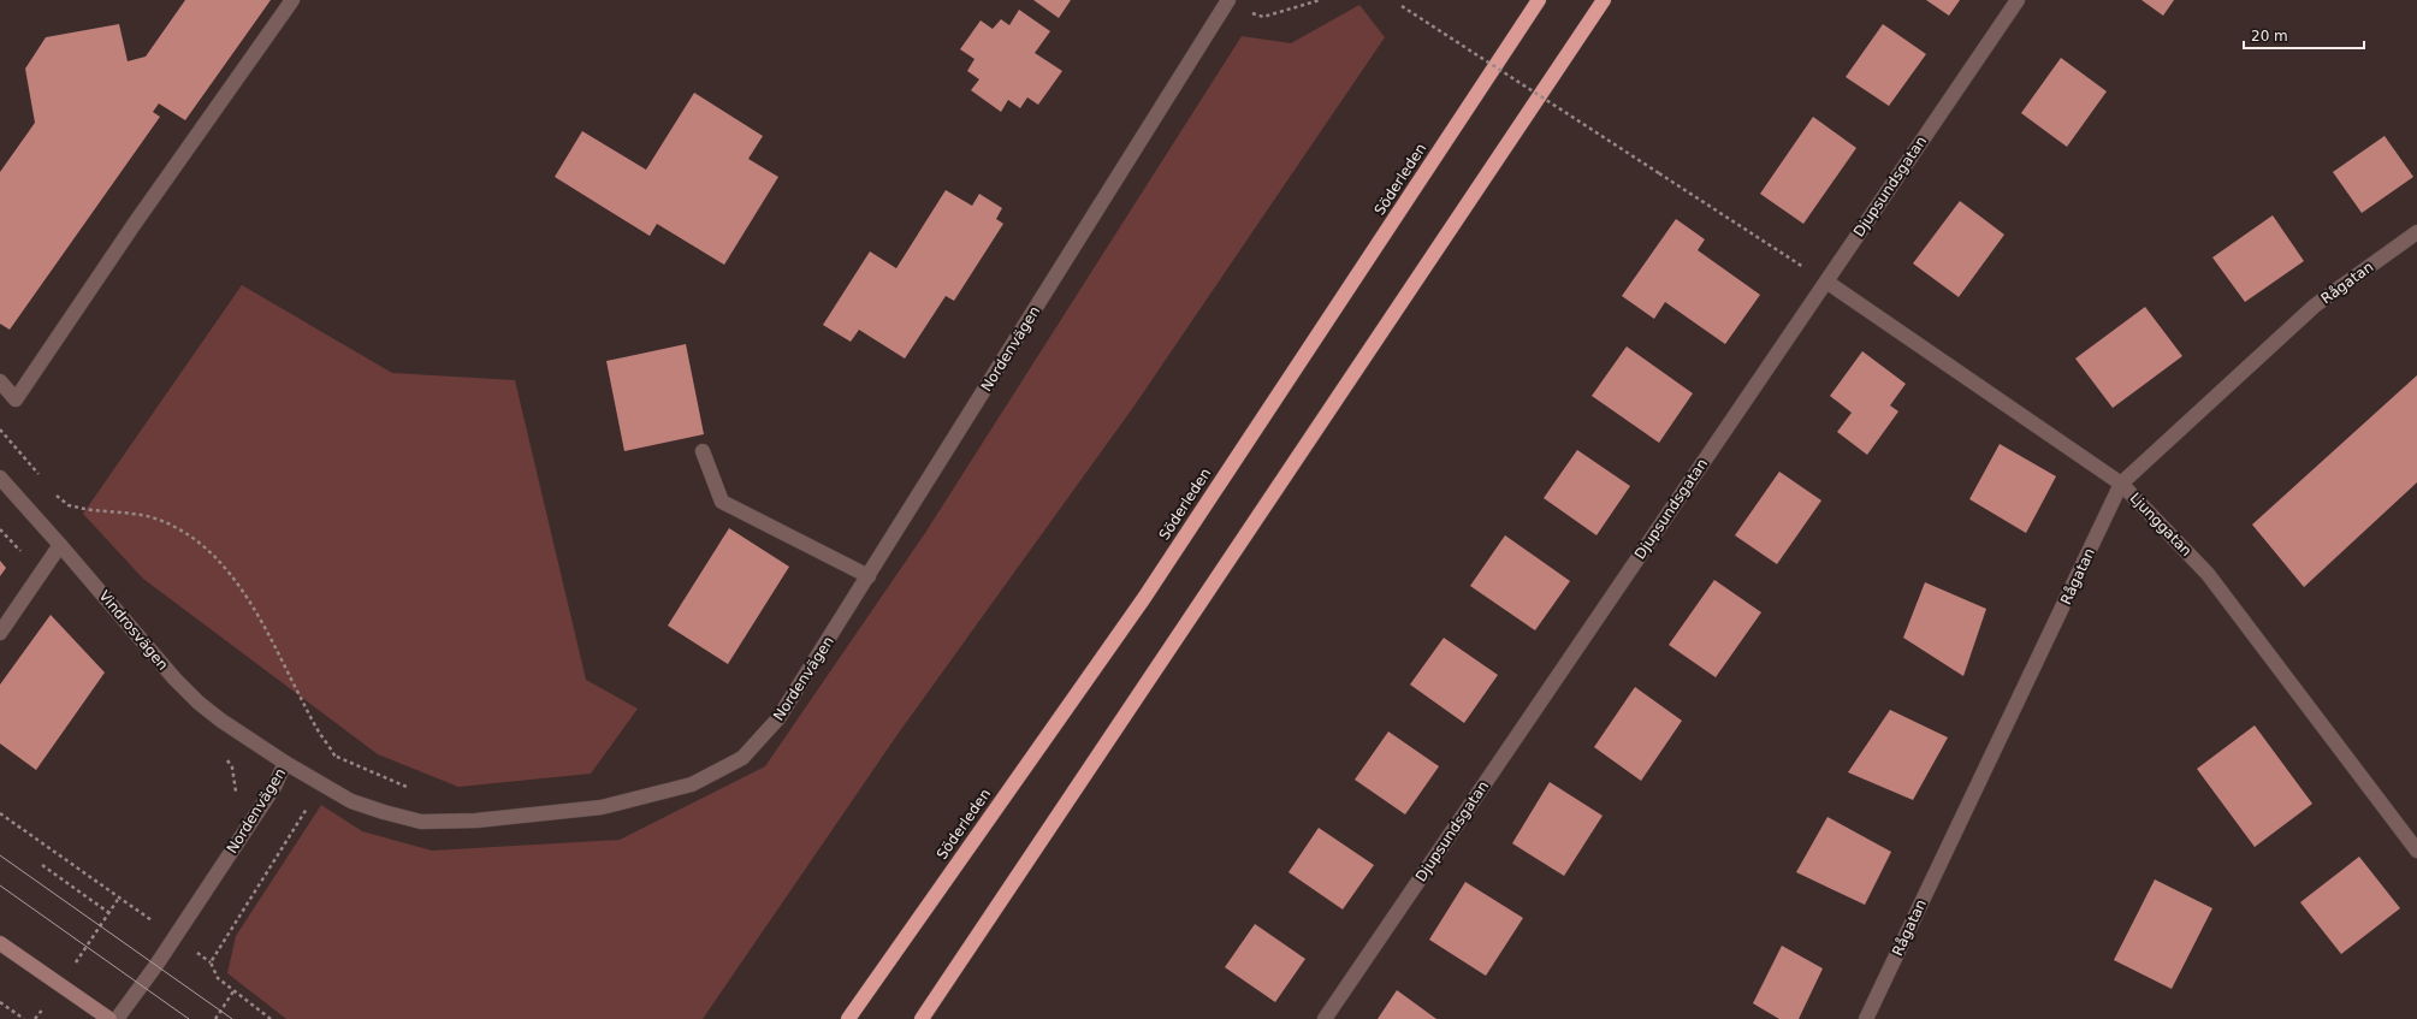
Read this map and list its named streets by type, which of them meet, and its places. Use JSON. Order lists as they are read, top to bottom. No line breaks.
{"streets":{"highway":["Söderleden"],"street":["Djupsundsgatan","Rågatan","Nordenvägen","Ljunggatan","Vindrosvägen"]},"crossings":[["Djupsundsgatan","Ljunggatan"],["Rågatan","Ljunggatan"],["Nordenvägen","Vindrosvägen"]],"scale_bar":"20 m"}
